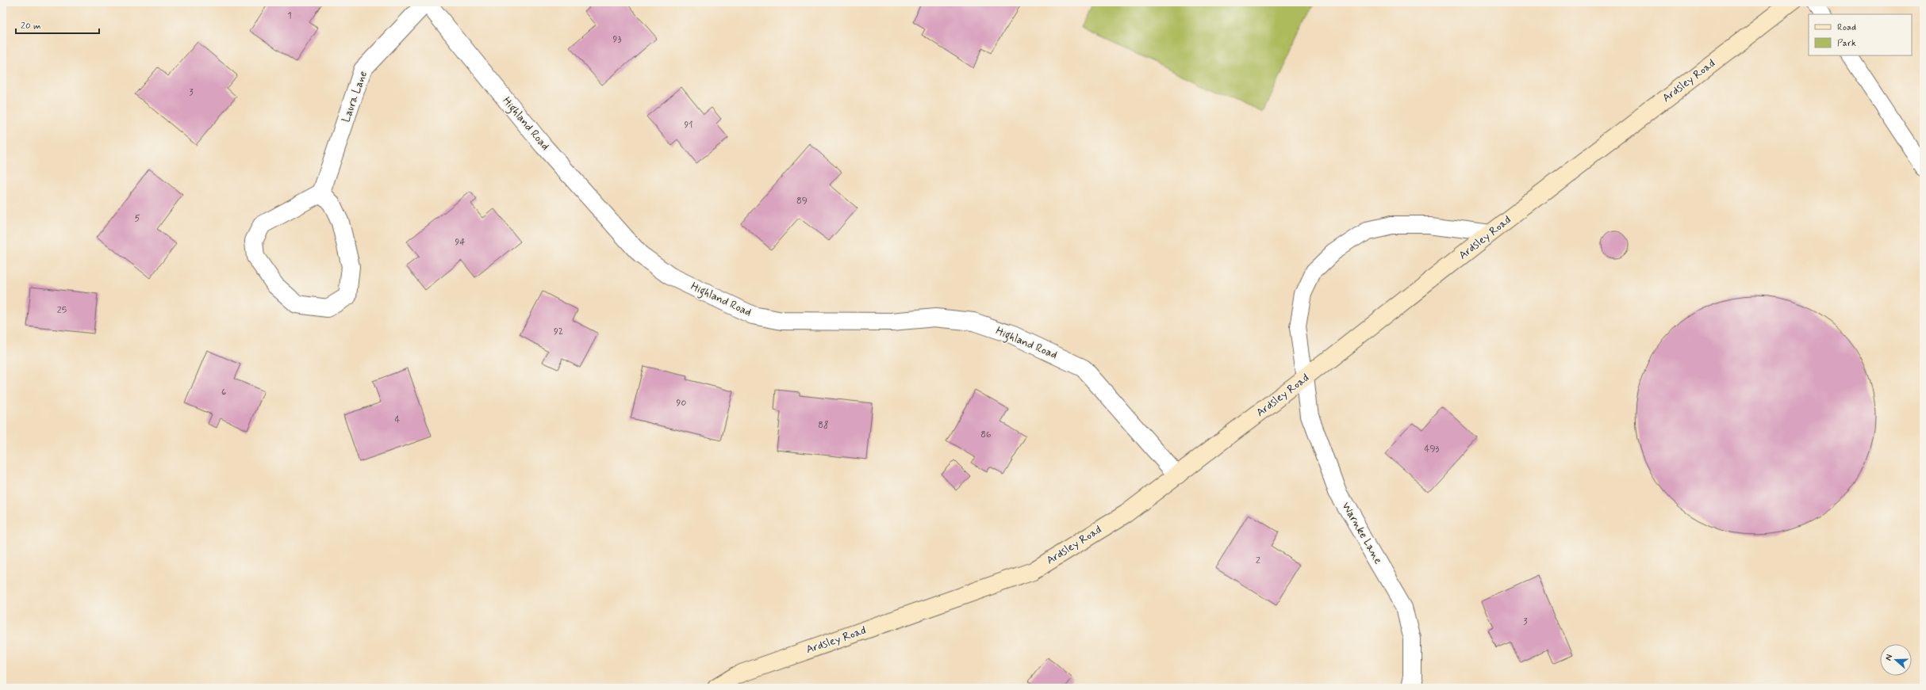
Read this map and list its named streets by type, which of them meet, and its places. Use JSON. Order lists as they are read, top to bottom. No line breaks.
{"streets":{"main road":["Ardsley Road"],"street":["Laura Lane","Highland Road","Warnke Lane"]},"crossings":[["Ardsley Road","Highland Road"],["Ardsley Road","Warnke Lane"],["Laura Lane","Highland Road"]],"house_numbers":["1","93","3","91","89","5","94","25","92","6","90","4","88","86","493","2","3"],"legend":["Road","Park"],"scale_bar":"20 m","north":"left"}
